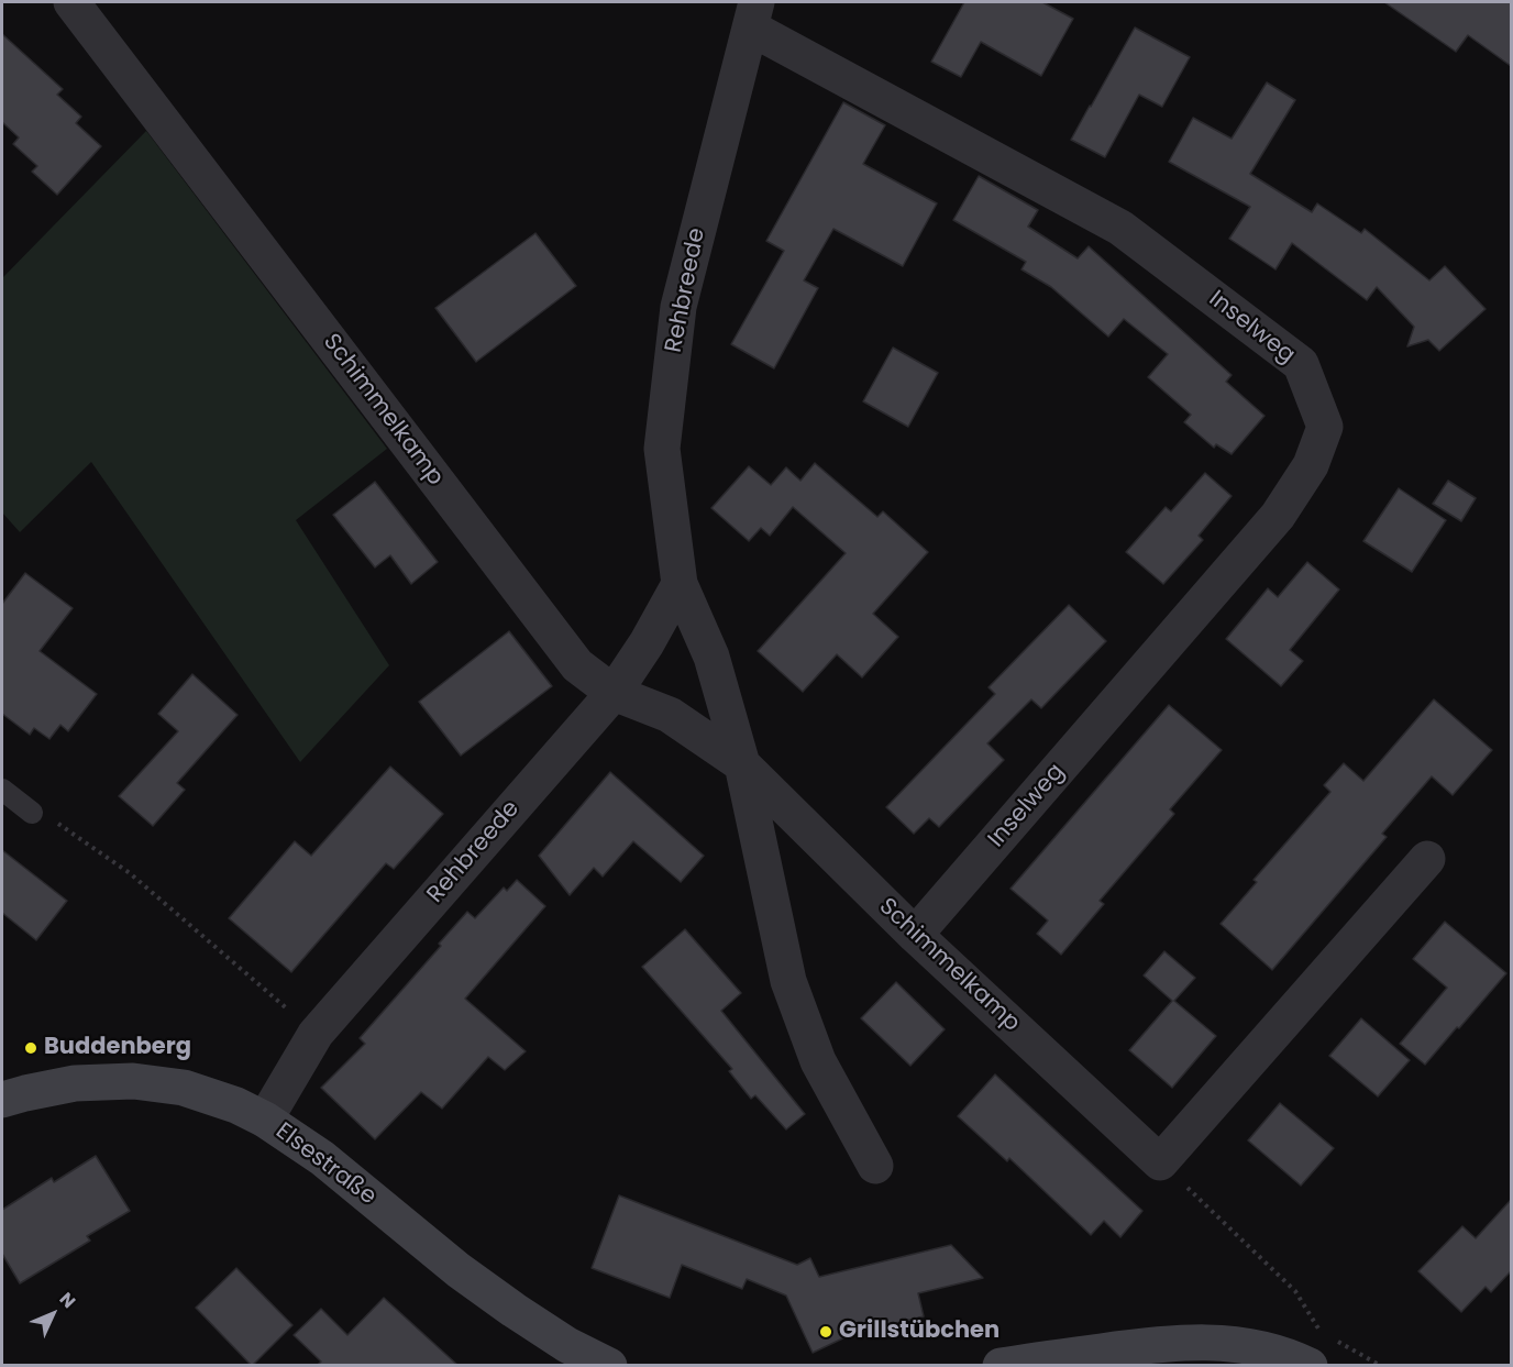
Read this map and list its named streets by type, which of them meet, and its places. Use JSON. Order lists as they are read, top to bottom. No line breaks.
{"streets":{"main road":["Elsestraße"],"street":["Rehbreede","Inselweg","Schimmelkamp"]},"crossings":[["Rehbreede","Inselweg"],["Rehbreede","Schimmelkamp"],["Rehbreede","Elsestraße"],["Inselweg","Schimmelkamp"]],"places":["Buddenberg","Grillstübchen"],"north":"top right"}
